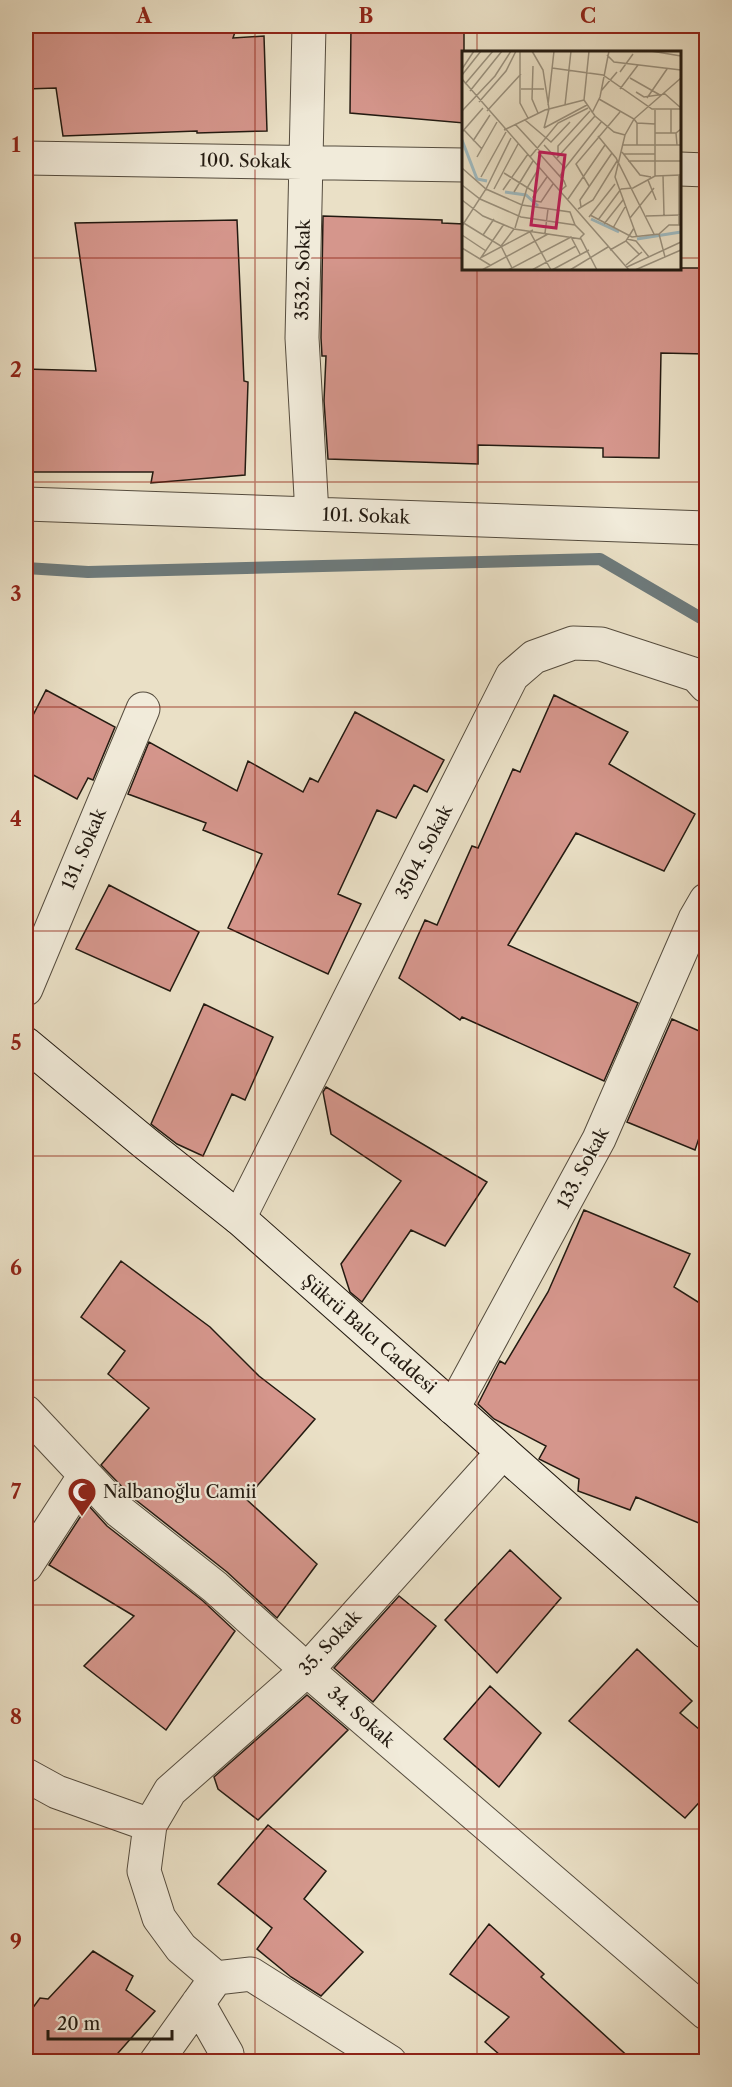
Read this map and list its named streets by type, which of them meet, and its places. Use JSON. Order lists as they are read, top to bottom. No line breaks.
{"streets":{"street":["100. Sokak","3532. Sokak","101. Sokak","131. Sokak","3504. Sokak","133. Sokak","Şükrü Balcı Caddesi","35. Sokak","34. Sokak"]},"crossings":[["100. Sokak","3532. Sokak"],["3532. Sokak","101. Sokak"],["3504. Sokak","Şükrü Balcı Caddesi"],["133. Sokak","Şükrü Balcı Caddesi"],["Şükrü Balcı Caddesi","35. Sokak"],["35. Sokak","34. Sokak"]],"places":{"mosque":["Nalbanoğlu Camii"]},"scale_bar":"20 m","grid":{"columns":["A","B","C"],"rows":["1","2","3","4","5","6","7","8","9"]}}
